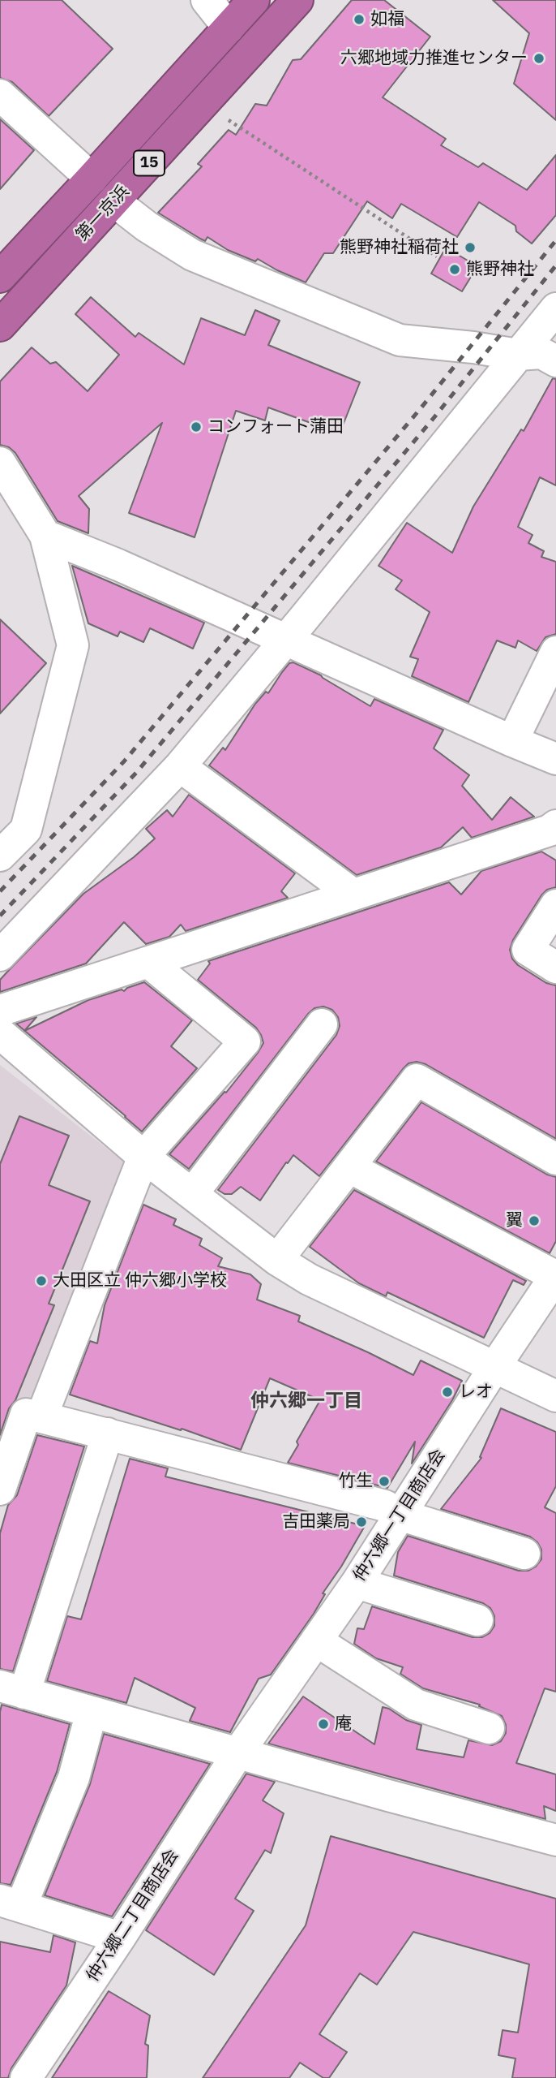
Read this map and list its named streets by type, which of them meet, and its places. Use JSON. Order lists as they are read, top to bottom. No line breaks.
{"streets":{"highway":["15","第一京浜"],"street":["仲六郷一丁目商店会","仲六郷二丁目商店会"]},"crossings":[["仲六郷一丁目商店会","仲六郷二丁目商店会"]],"districts":["仲六郷一丁目"],"places":["如福","六郷地域力推進センター","熊野神社稲荷社","熊野神社","コンフォート蒲田","翼","大田区立 仲六郷小学校","レオ","竹生","吉田薬局","庵"]}
